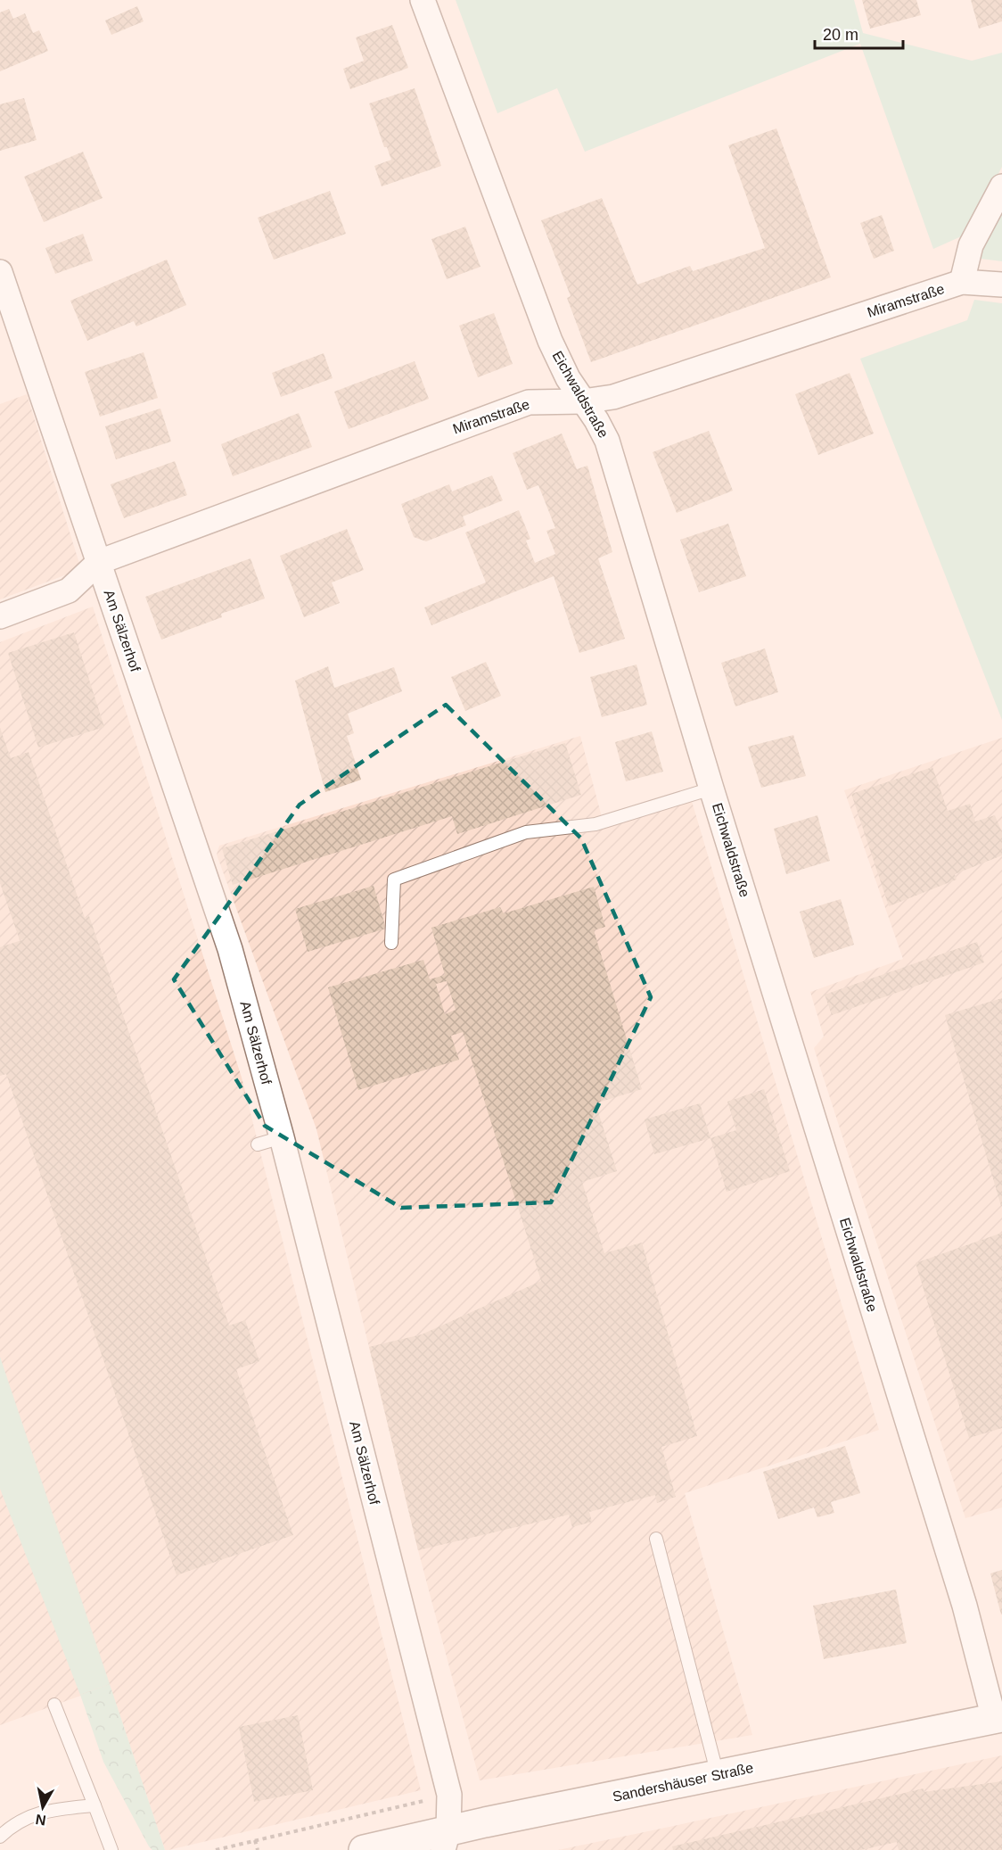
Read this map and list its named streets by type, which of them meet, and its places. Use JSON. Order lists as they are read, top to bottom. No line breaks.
{"streets":{"main road":["Sandershäuser Straße"],"street":["Miramstraße","Eichwaldstraße","Am Sälzerhof"]},"crossings":[["Miramstraße","Eichwaldstraße"],["Miramstraße","Am Sälzerhof"],["Eichwaldstraße","Sandershäuser Straße"],["Am Sälzerhof","Sandershäuser Straße"]],"scale_bar":"20 m","north":"bottom"}
